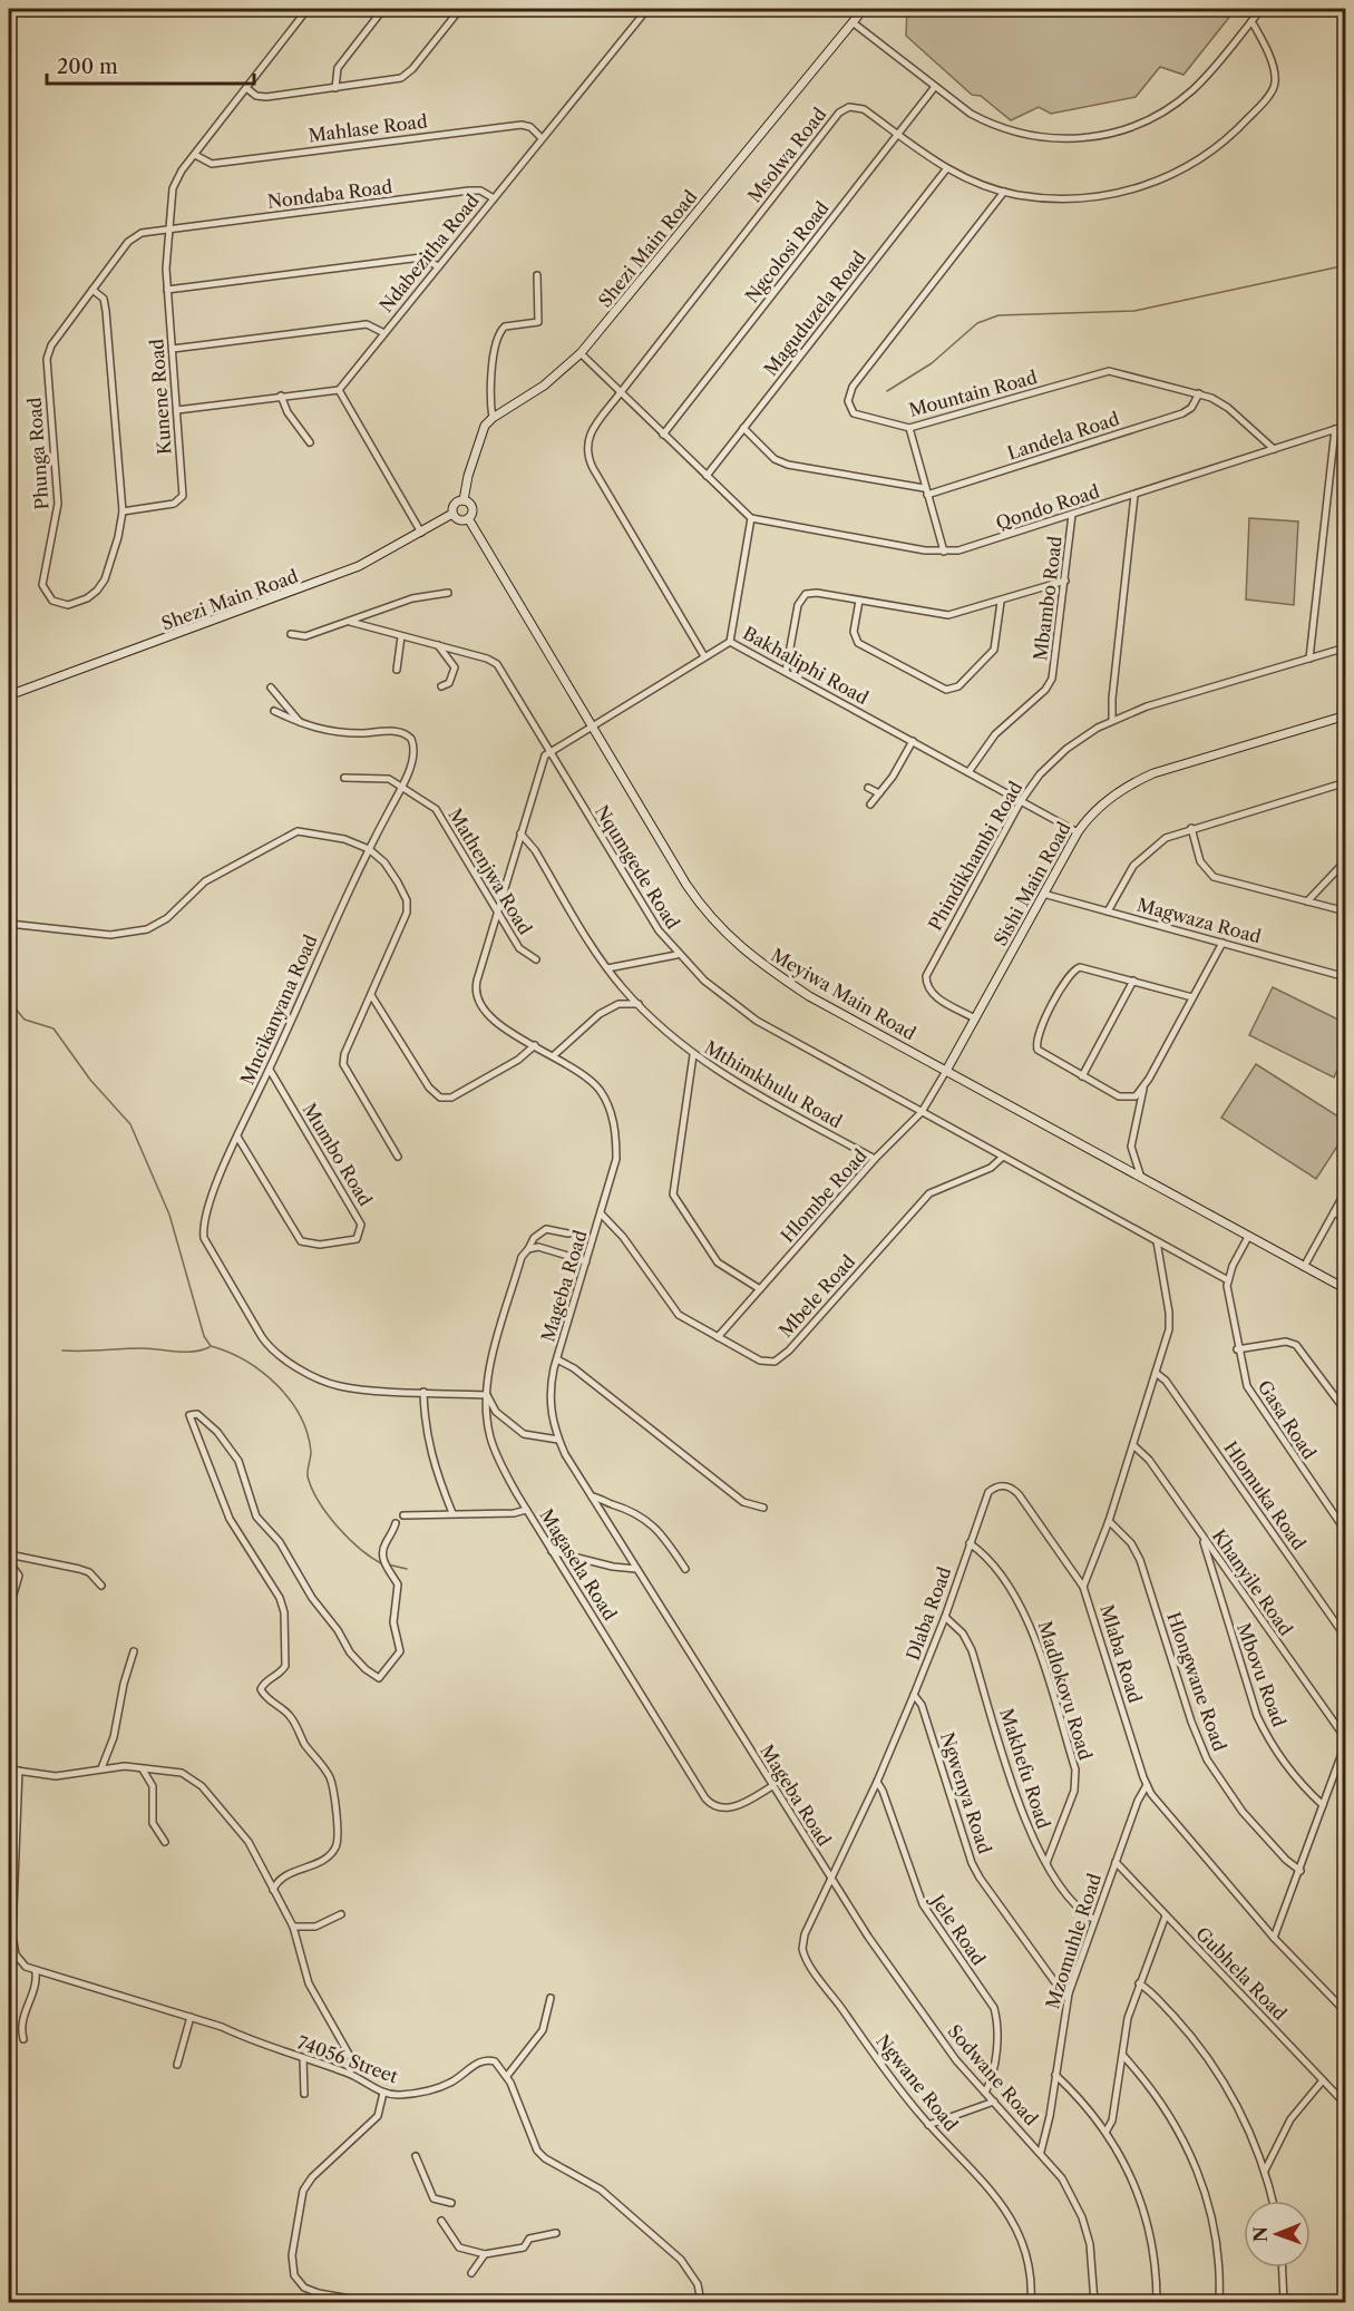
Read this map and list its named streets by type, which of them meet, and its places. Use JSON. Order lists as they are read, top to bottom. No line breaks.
{"streets":{"street":["Mahlase Road","Msolwa Road","Nondaba Road","Shezi Main Road","Ngcolosi Road","Ndabezitha Road","Maguduzela Road","Mountain Road","Kunene Road","Landela Road","Phunga Road","Qondo Road","Mbambo Road","Bakhaliphi Road","Phindikhambi Road","Nqumgede Road","Mathenjwa Road","Sishi Main Road","Magwaza Road","Meyiwa Main Road","Mncikanyana Road","Mthimkhulu Road","Mumbo Road","Hlombe Road","Mageba Road","Mbele Road","Gasa Road","Hlomuka Road","Magasela Road","Khanyile Road","Dlaba Road","Mlaba Road","Mbovu Road","Hlongwane Road","Madlokovu Road","Makhefu Road","Ngwenya Road","Jele Road","Mzomuhle Road","Gubhela Road","74056 Street","Sodwane Road","Ngwane Road"]},"crossings":[["Mahlase Road","Ndabezitha Road"],["Mahlase Road","Kunene Road"],["Msolwa Road","Ngcolosi Road"],["Msolwa Road","Maguduzela Road"],["Msolwa Road","Mountain Road"],["Nondaba Road","Ndabezitha Road"],["Nondaba Road","Kunene Road"],["Shezi Main Road","Meyiwa Main Road"],["Mountain Road","Landela Road"],["Mountain Road","Qondo Road"],["Kunene Road","Phunga Road"],["Qondo Road","Mbambo Road"],["Qondo Road","Bakhaliphi Road"],["Mbambo Road","Bakhaliphi Road"],["Bakhaliphi Road","Phindikhambi Road"],["Bakhaliphi Road","Sishi Main Road"],["Phindikhambi Road","Sishi Main Road"],["Nqumgede Road","Hlombe Road"],["Nqumgede Road","Mageba Road"],["Nqumgede Road","Mbele Road"],["Nqumgede Road","Gasa Road"],["Nqumgede Road","Mlaba Road"],["Mathenjwa Road","Mncikanyana Road"],["Mathenjwa Road","Mageba Road"],["Sishi Main Road","Magwaza Road"],["Sishi Main Road","Meyiwa Main Road"],["Sishi Main Road","Hlombe Road"],["Meyiwa Main Road","Hlombe Road"],["Meyiwa Main Road","Gasa Road"],["Mncikanyana Road","Mumbo Road"],["Mncikanyana Road","Magasela Road"],["Mthimkhulu Road","Hlombe Road"],["Mthimkhulu Road","Mageba Road"],["Hlombe Road","Mbele Road"],["Mageba Road","Mbele Road"],["Mageba Road","Magasela Road"],["Mageba Road","Dlaba Road"],["Mageba Road","Sodwane Road"],["Mageba Road","Ngwane Road"],["Hlomuka Road","Mlaba Road"],["Khanyile Road","Mlaba Road"],["Khanyile Road","Mbovu Road"],["Dlaba Road","Mlaba Road"],["Dlaba Road","Madlokovu Road"],["Dlaba Road","Makhefu Road"],["Dlaba Road","Ngwenya Road"],["Dlaba Road","Jele Road"],["Dlaba Road","Sodwane Road"],["Dlaba Road","Ngwane Road"],["Mlaba Road","Hlongwane Road"],["Mlaba Road","Mzomuhle Road"],["Madlokovu Road","Makhefu Road"],["Makhefu Road","Mzomuhle Road"],["Ngwenya Road","Mzomuhle Road"],["Jele Road","Sodwane Road"],["Mzomuhle Road","Gubhela Road"],["Mzomuhle Road","Sodwane Road"],["Sodwane Road","Ngwane Road"]],"scale_bar":"200 m","north":"left"}
